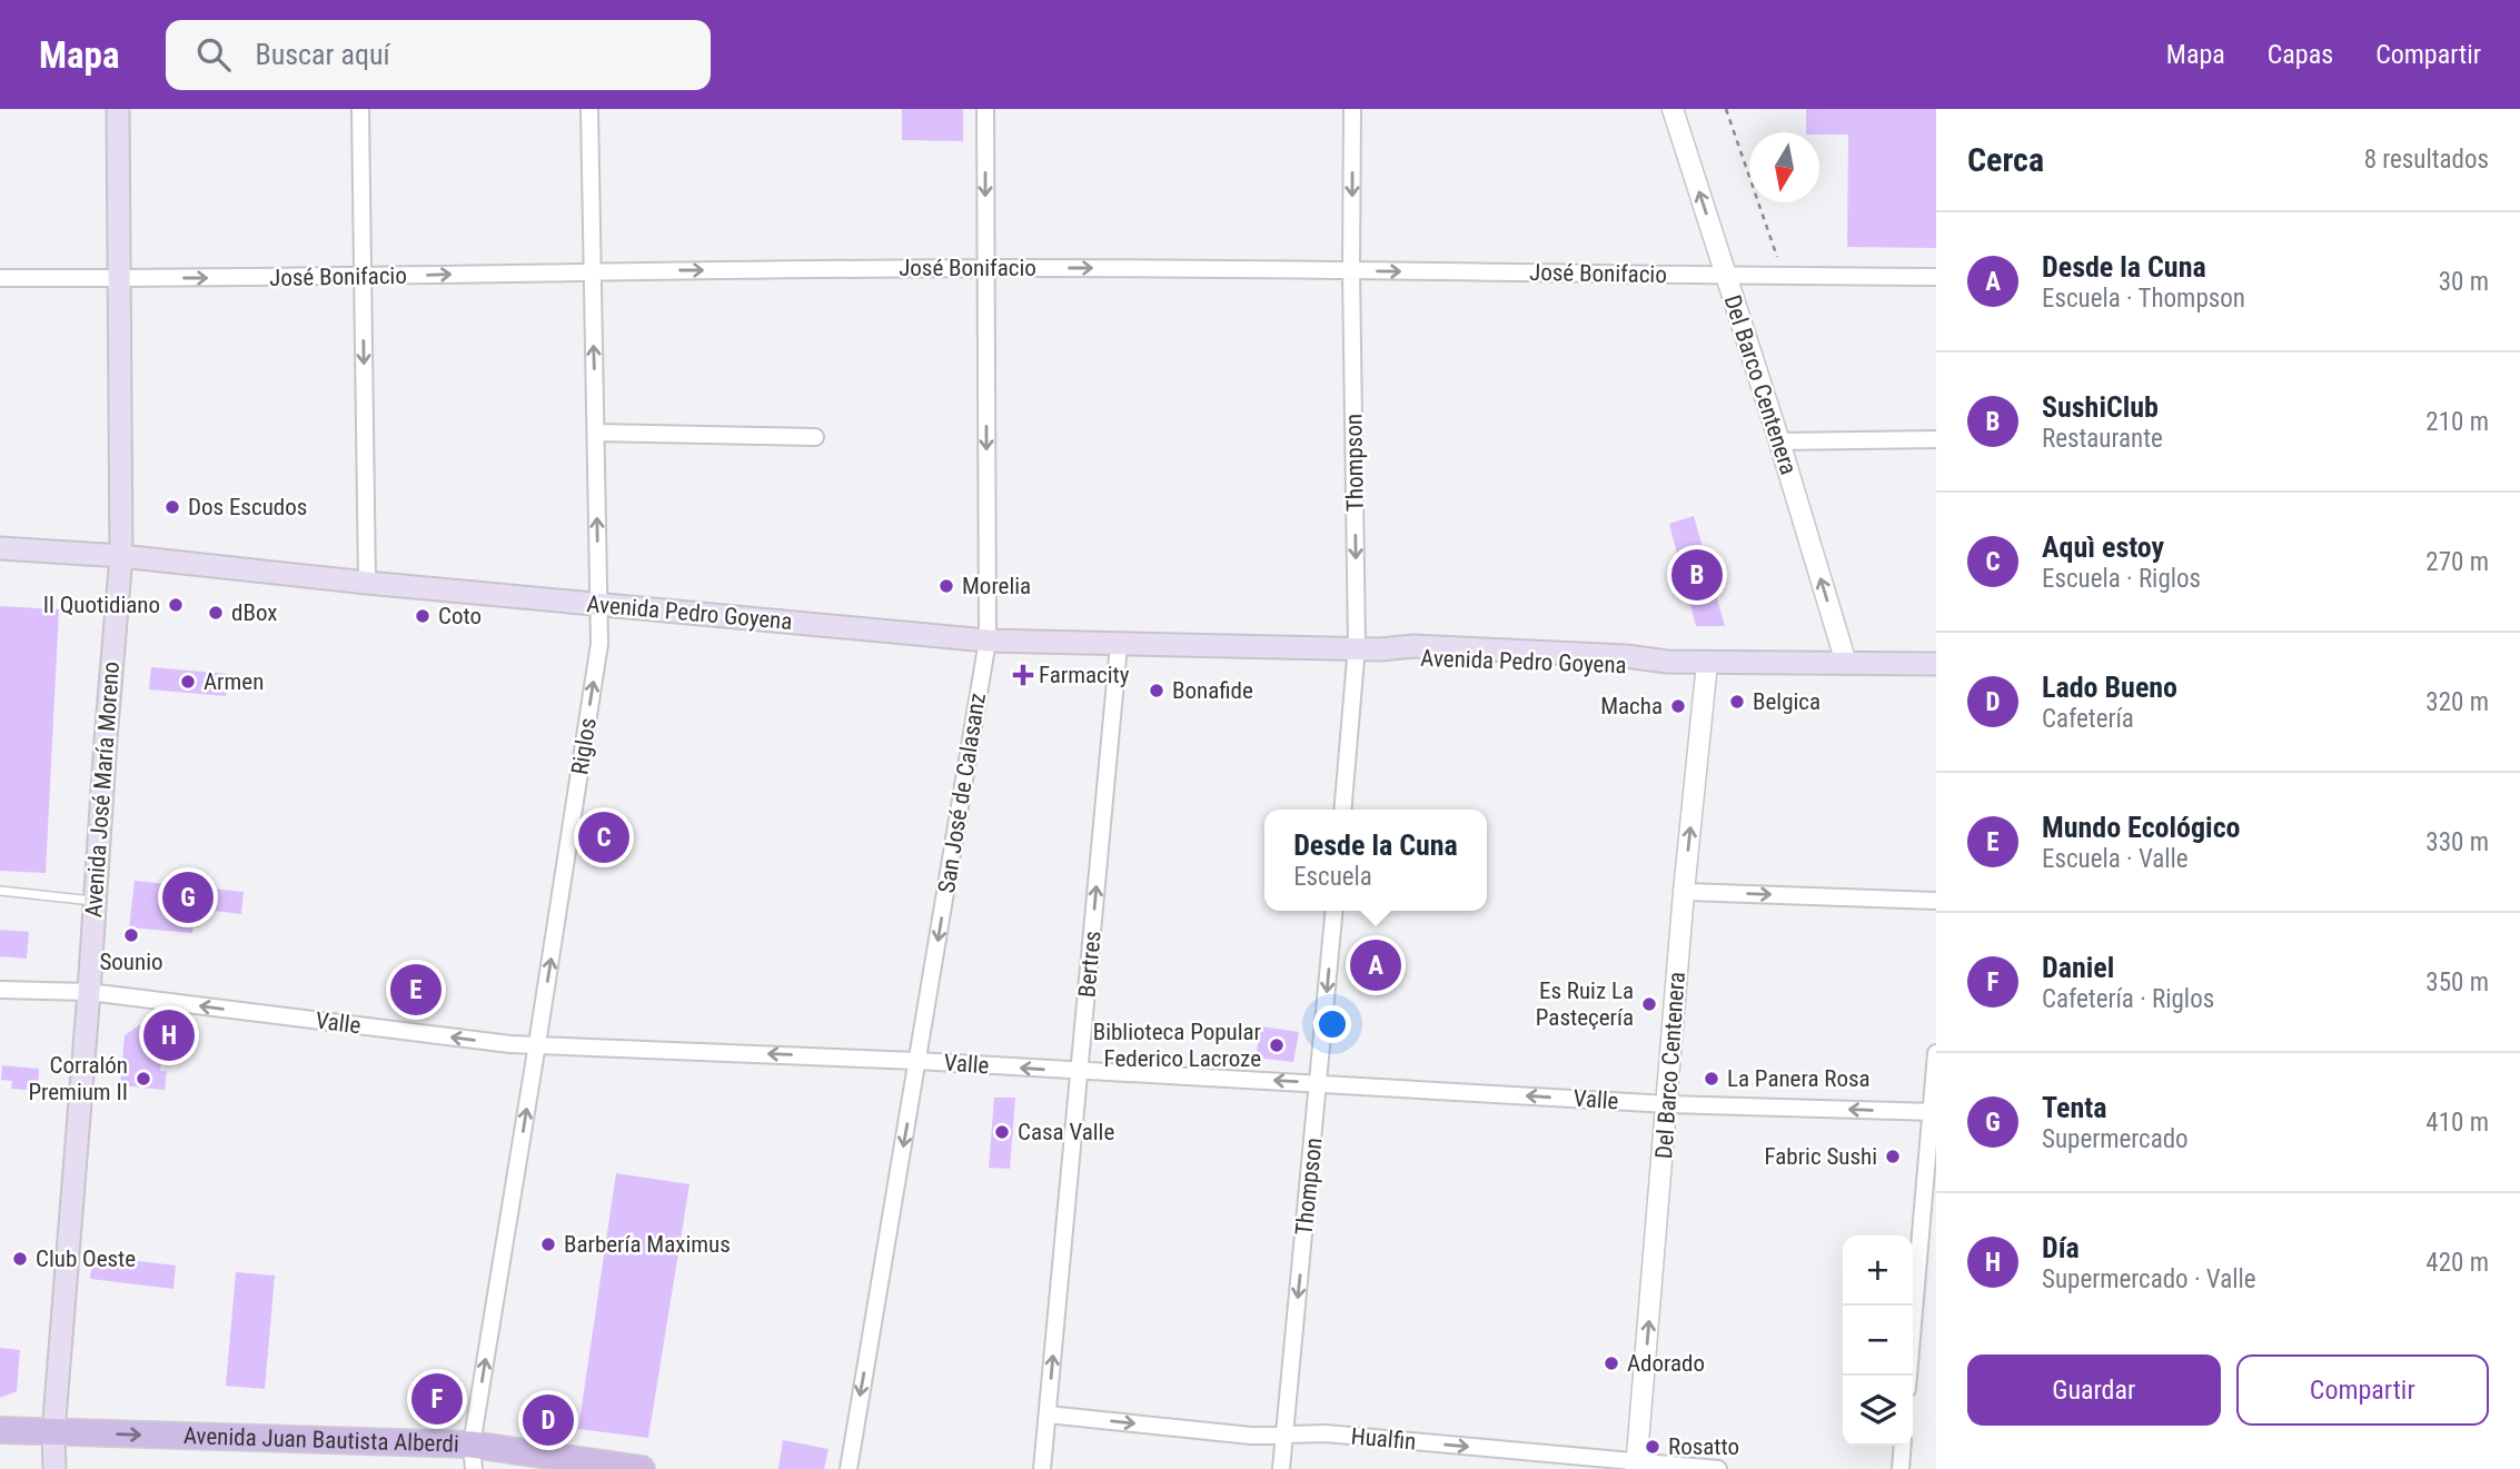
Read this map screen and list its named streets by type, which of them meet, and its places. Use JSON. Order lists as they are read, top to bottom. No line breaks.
{"streets":{"main road":["Avenida Pedro Goyena","Avenida José María Moreno","Avenida Juan Bautista Alberdi"],"street":["José Bonifacio","Del Barco Centenera","Thompson","Riglos","San José de Calasanz","Bertres","Valle","Hualfin"]},"crossings":[["José Bonifacio","Del Barco Centenera"],["José Bonifacio","Thompson"],["José Bonifacio","Riglos"],["José Bonifacio","Avenida José María Moreno"],["José Bonifacio","San José de Calasanz"],["Del Barco Centenera","Avenida Pedro Goyena"],["Del Barco Centenera","Valle"],["Del Barco Centenera","Hualfin"],["Thompson","Avenida Pedro Goyena"],["Thompson","Valle"],["Thompson","Hualfin"],["Avenida Pedro Goyena","Riglos"],["Avenida Pedro Goyena","Avenida José María Moreno"],["Avenida Pedro Goyena","San José de Calasanz"],["Avenida Pedro Goyena","Bertres"],["Riglos","Valle"],["Riglos","Avenida Juan Bautista Alberdi"],["Avenida José María Moreno","Valle"],["Avenida José María Moreno","Avenida Juan Bautista Alberdi"],["San José de Calasanz","Valle"],["Bertres","Valle"],["Bertres","Hualfin"]],"one_way":["José Bonifacio","Del Barco Centenera","Thompson","Riglos","San José de Calasanz","Bertres","Valle","Hualfin","Avenida Juan Bautista Alberdi"],"places":{"other":["Dos Escudos","Morelia","Il Quotidiano","dBox","Coto","Armen","Bonafide","Belgica","Macha","Sounio","Es Ruiz La Pasteçería","Biblioteca Popular Federico Lacroze","Corralón Premium II","La Panera Rosa","Casa Valle","Fabric Sushi","Barbería Maximus","Club Oeste","Adorado","Rosatto"],"health":["Farmacity"]},"north":"bottom","page":{"header":"Mapa","search":"Buscar aquí","nav":["Mapa","Capas","Compartir"],"heading":["Cerca","8 resultados"],"list":[{"mark":"A","name":"Desde la Cuna","note":"Escuela · Thompson","value":"30 m"},{"mark":"B","name":"SushiClub","note":"Restaurante","value":"210 m"},{"mark":"C","name":"Aquì estoy","note":"Escuela · Riglos","value":"270 m"},{"mark":"D","name":"Lado Bueno","note":"Cafetería","value":"320 m"},{"mark":"E","name":"Mundo Ecológico","note":"Escuela · Valle","value":"330 m"},{"mark":"F","name":"Daniel","note":"Cafetería · Riglos","value":"350 m"},{"mark":"G","name":"Tenta","note":"Supermercado","value":"410 m"},{"mark":"H","name":"Día","note":"Supermercado · Valle","value":"420 m"}],"pins":["B","C","G","A","E","H","F","D"],"popup":["Desde la Cuna","Escuela"],"map_buttons":["+","−"],"buttons":["Guardar","Compartir"]}}
